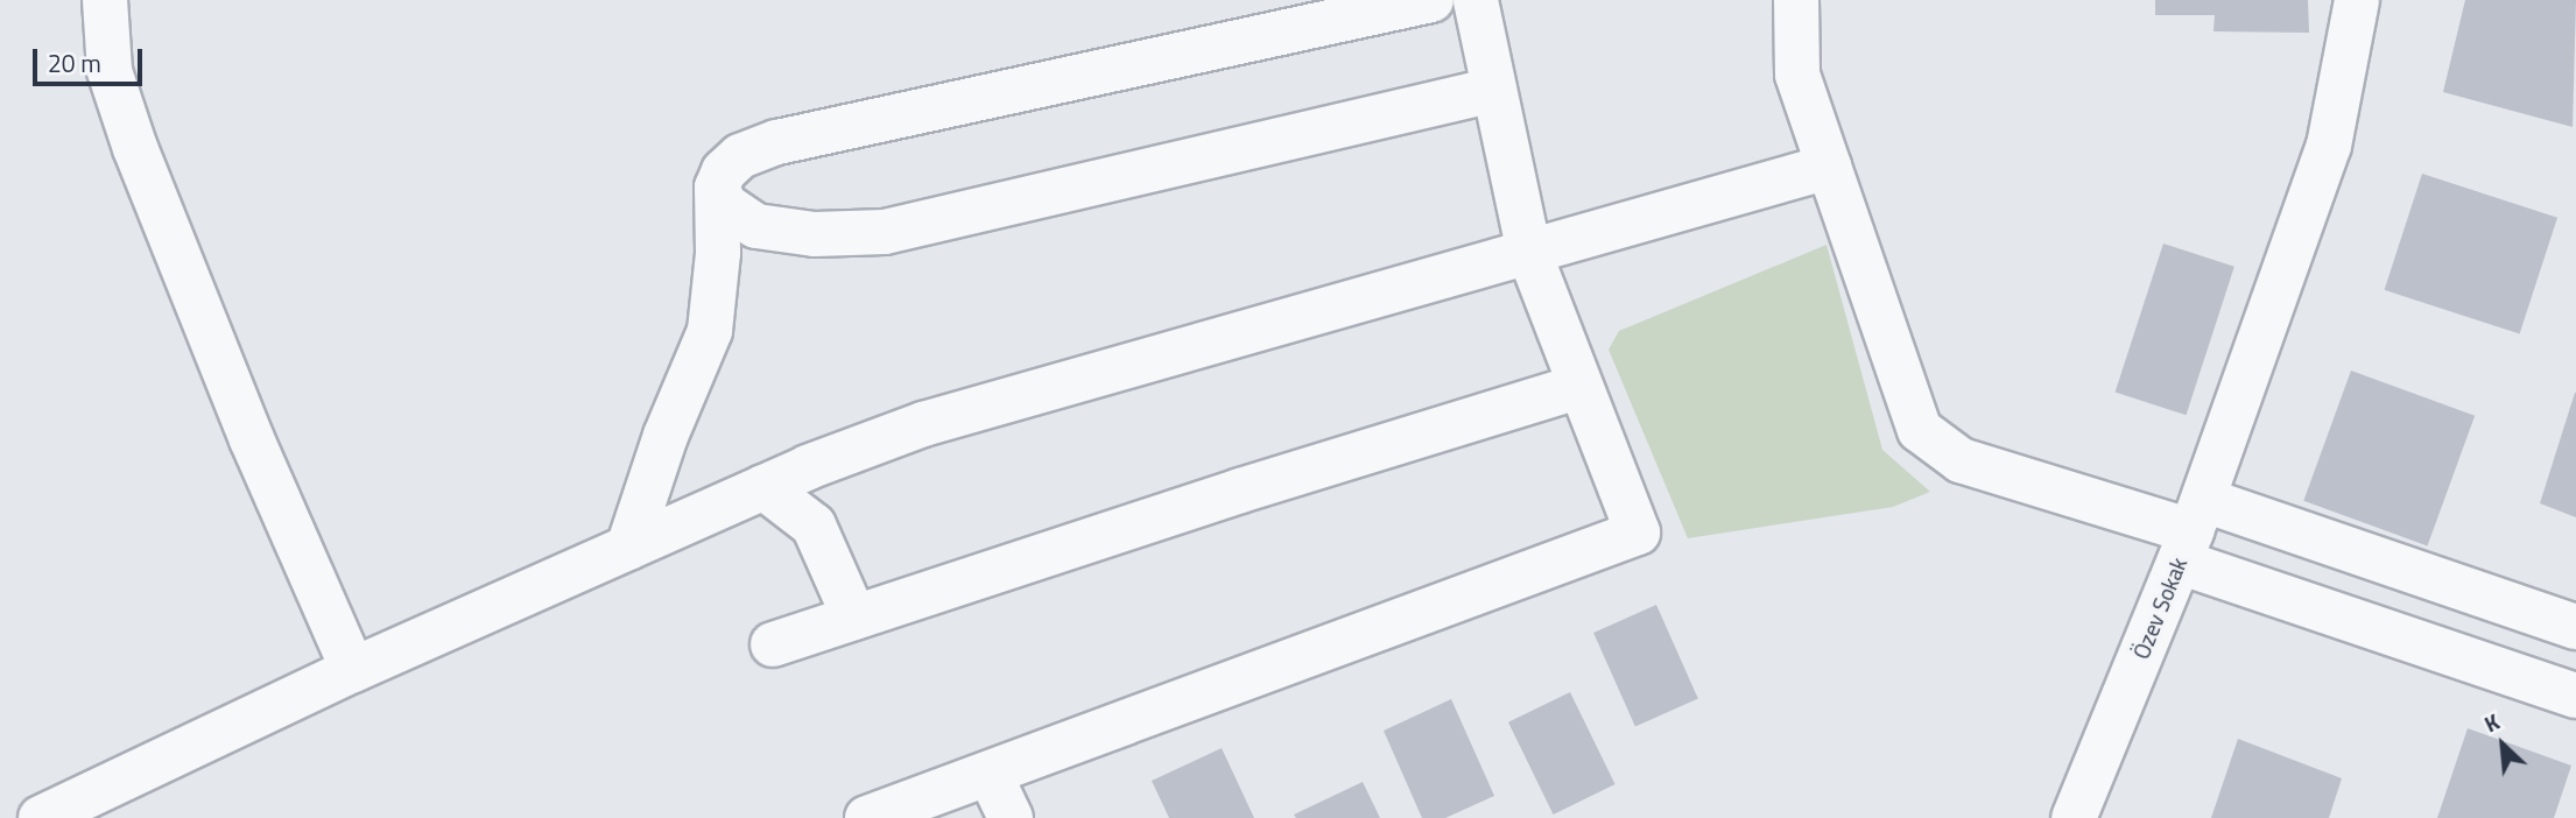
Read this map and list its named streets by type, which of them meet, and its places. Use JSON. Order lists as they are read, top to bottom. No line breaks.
{"streets":{"street":["Özev Sokak"]},"scale_bar":"20 m","north":"top left"}
